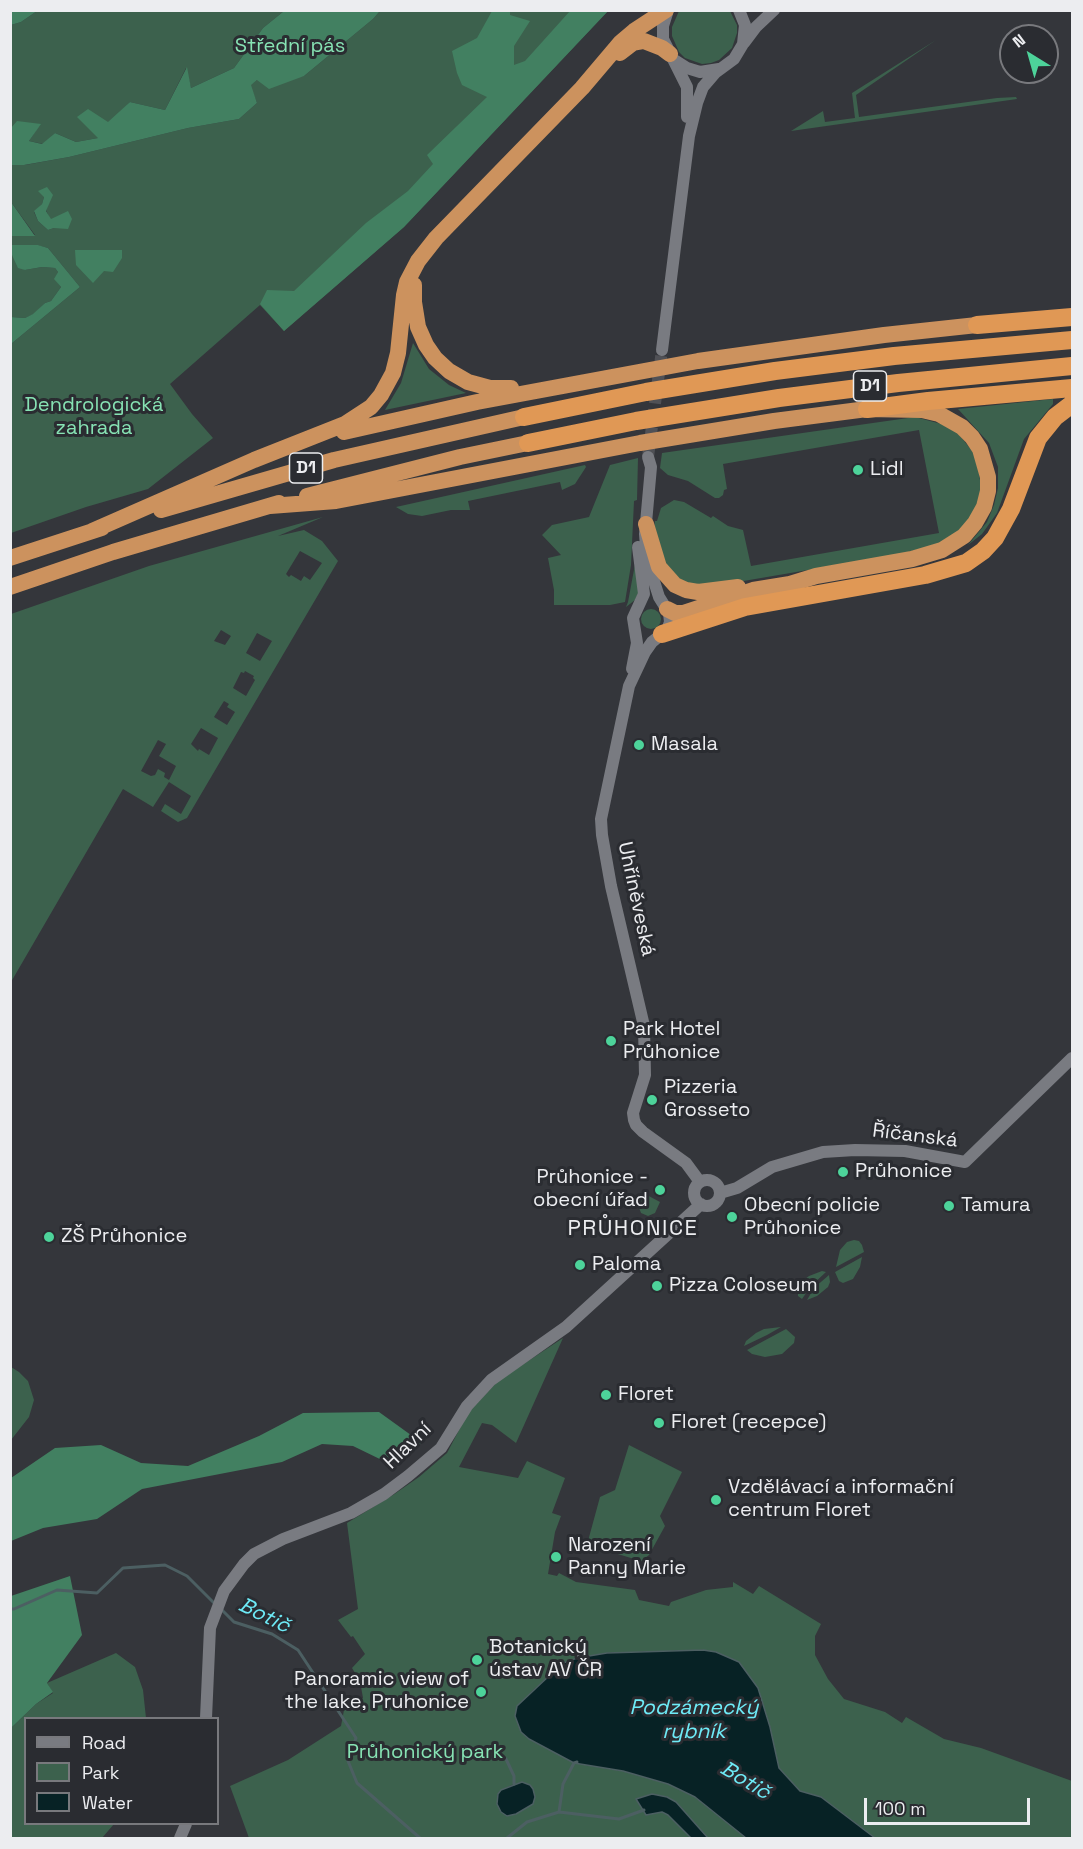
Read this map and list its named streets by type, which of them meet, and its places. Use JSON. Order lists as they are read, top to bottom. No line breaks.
{"streets":{"highway":["D1"],"street":["Uhříněveská","Říčanská","Hlavní"]},"crossings":[["Uhříněveská","Říčanská"],["Uhříněveská","Hlavní"],["Říčanská","Hlavní"]],"districts":["PRŮHONICE"],"water":["Botič","Podzámecký rybník"],"parks":["Střední pás","Dendrologická zahrada","Průhonický park"],"places":["Lidl","Masala","Park Hotel Průhonice","Pizzeria Grosseto","Průhonice","Průhonice - obecní úřad","Tamura","Obecní policie Průhonice","ZŠ Průhonice","Paloma","Pizza Coloseum","Floret","Floret (recepce)","Vzdělávací a informační centrum Floret","Narození Panny Marie","Botanický ústav AV ČR","Panoramic view of the lake, Pruhonice"],"legend":["Road","Park","Water"],"scale_bar":"100 m","north":"top left"}
